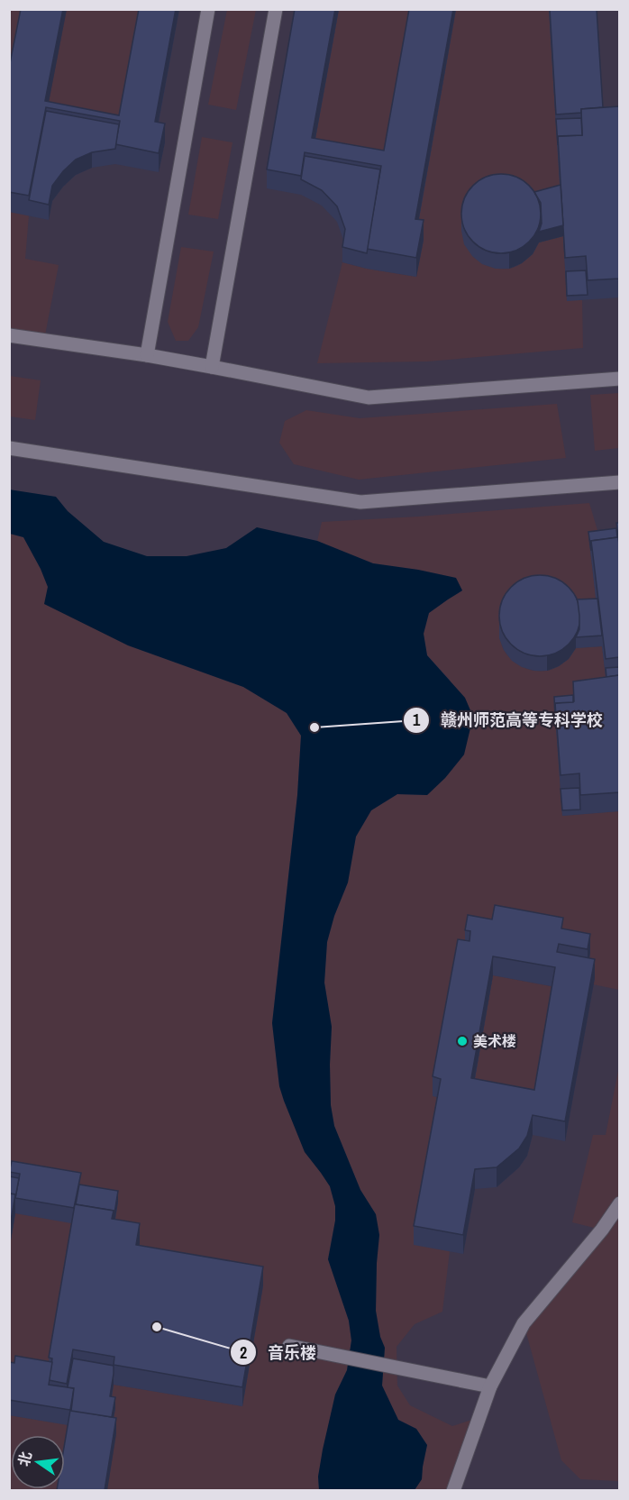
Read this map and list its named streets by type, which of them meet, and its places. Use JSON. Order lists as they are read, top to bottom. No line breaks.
{"places":["赣州师范高等专科学校","美术楼","音乐楼"],"north":"left"}
